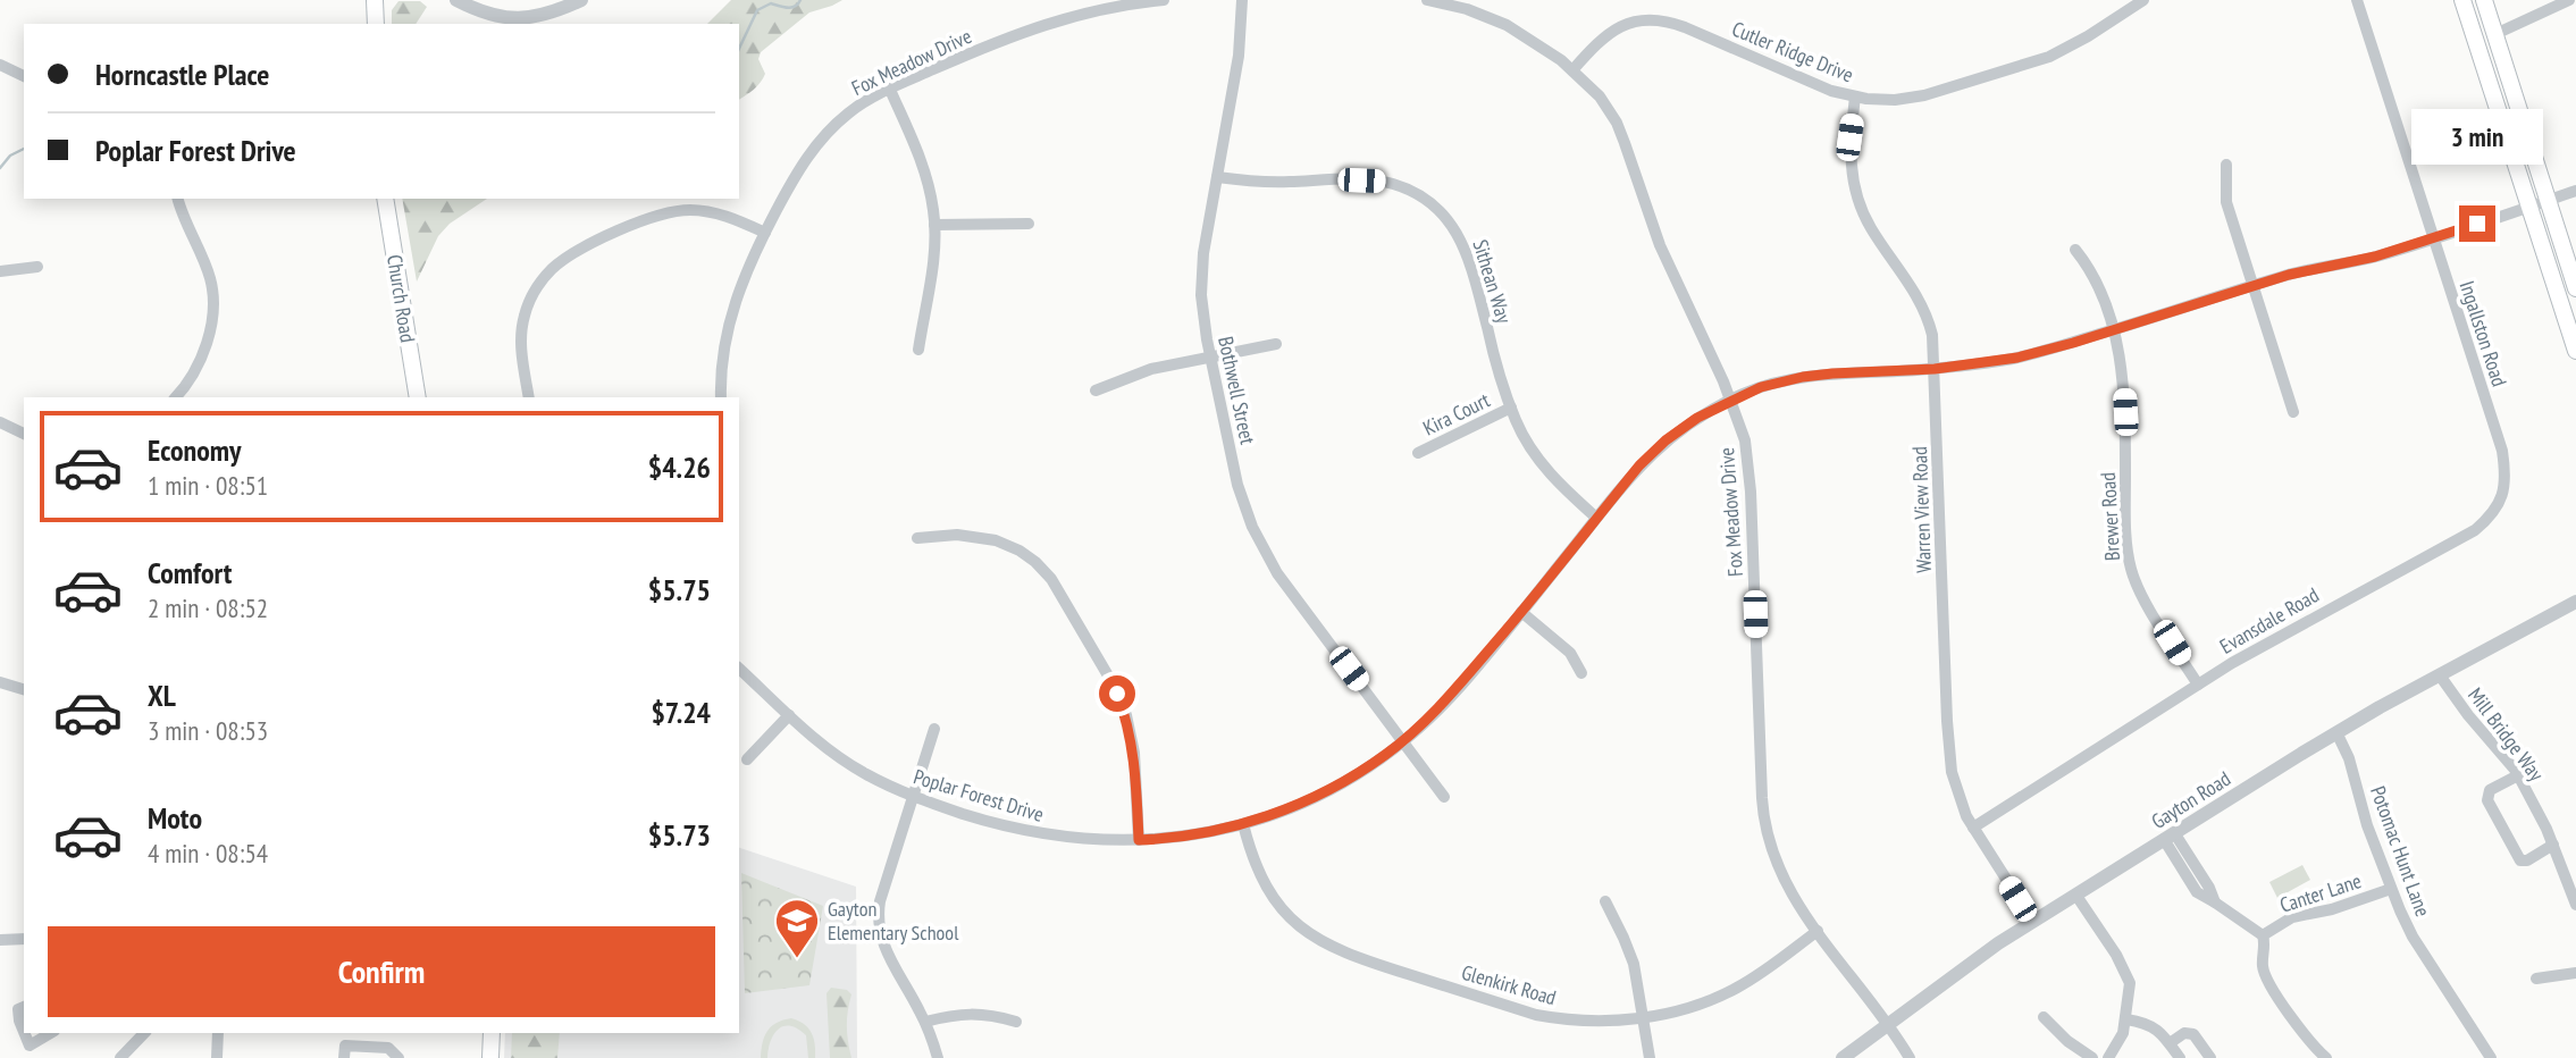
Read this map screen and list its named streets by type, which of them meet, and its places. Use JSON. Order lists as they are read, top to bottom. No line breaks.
{"streets":{"main road":["Church Road"],"street":["Cutler Ridge Drive","Fox Meadow Drive","Sithean Way","Ingallston Road","Bothwell Street","Kira Court","Warren View Road","Brewer Road","Evansdale Road","Mill Bridge Way","Poplar Forest Drive","Gayton Road","Potomac Hunt Lane","Canter Lane","Glenkirk Road"]},"crossings":[["Cutler Ridge Drive","Fox Meadow Drive"],["Cutler Ridge Drive","Warren View Road"],["Fox Meadow Drive","Poplar Forest Drive"],["Fox Meadow Drive","Gayton Road"],["Fox Meadow Drive","Glenkirk Road"],["Sithean Way","Bothwell Street"],["Sithean Way","Kira Court"],["Sithean Way","Poplar Forest Drive"],["Ingallston Road","Evansdale Road"],["Ingallston Road","Poplar Forest Drive"],["Bothwell Street","Poplar Forest Drive"],["Warren View Road","Evansdale Road"],["Warren View Road","Poplar Forest Drive"],["Warren View Road","Gayton Road"],["Brewer Road","Evansdale Road"],["Brewer Road","Poplar Forest Drive"],["Mill Bridge Way","Gayton Road"],["Poplar Forest Drive","Glenkirk Road"],["Gayton Road","Potomac Hunt Lane"],["Potomac Hunt Lane","Canter Lane"]],"places":{"school or university":["Gayton Elementary School"]},"page":{"banner":["Horncastle Place","Poplar Forest Drive"],"bubble":"3 min","list":[{"name":"Economy","note":"1 min · 08:51","value":"$4.26"},{"name":"Comfort","note":"2 min · 08:52","value":"$5.75"},{"name":"XL","note":"3 min · 08:53","value":"$7.24"},{"name":"Moto","note":"4 min · 08:54","value":"$5.73"}],"buttons":"Confirm"}}
